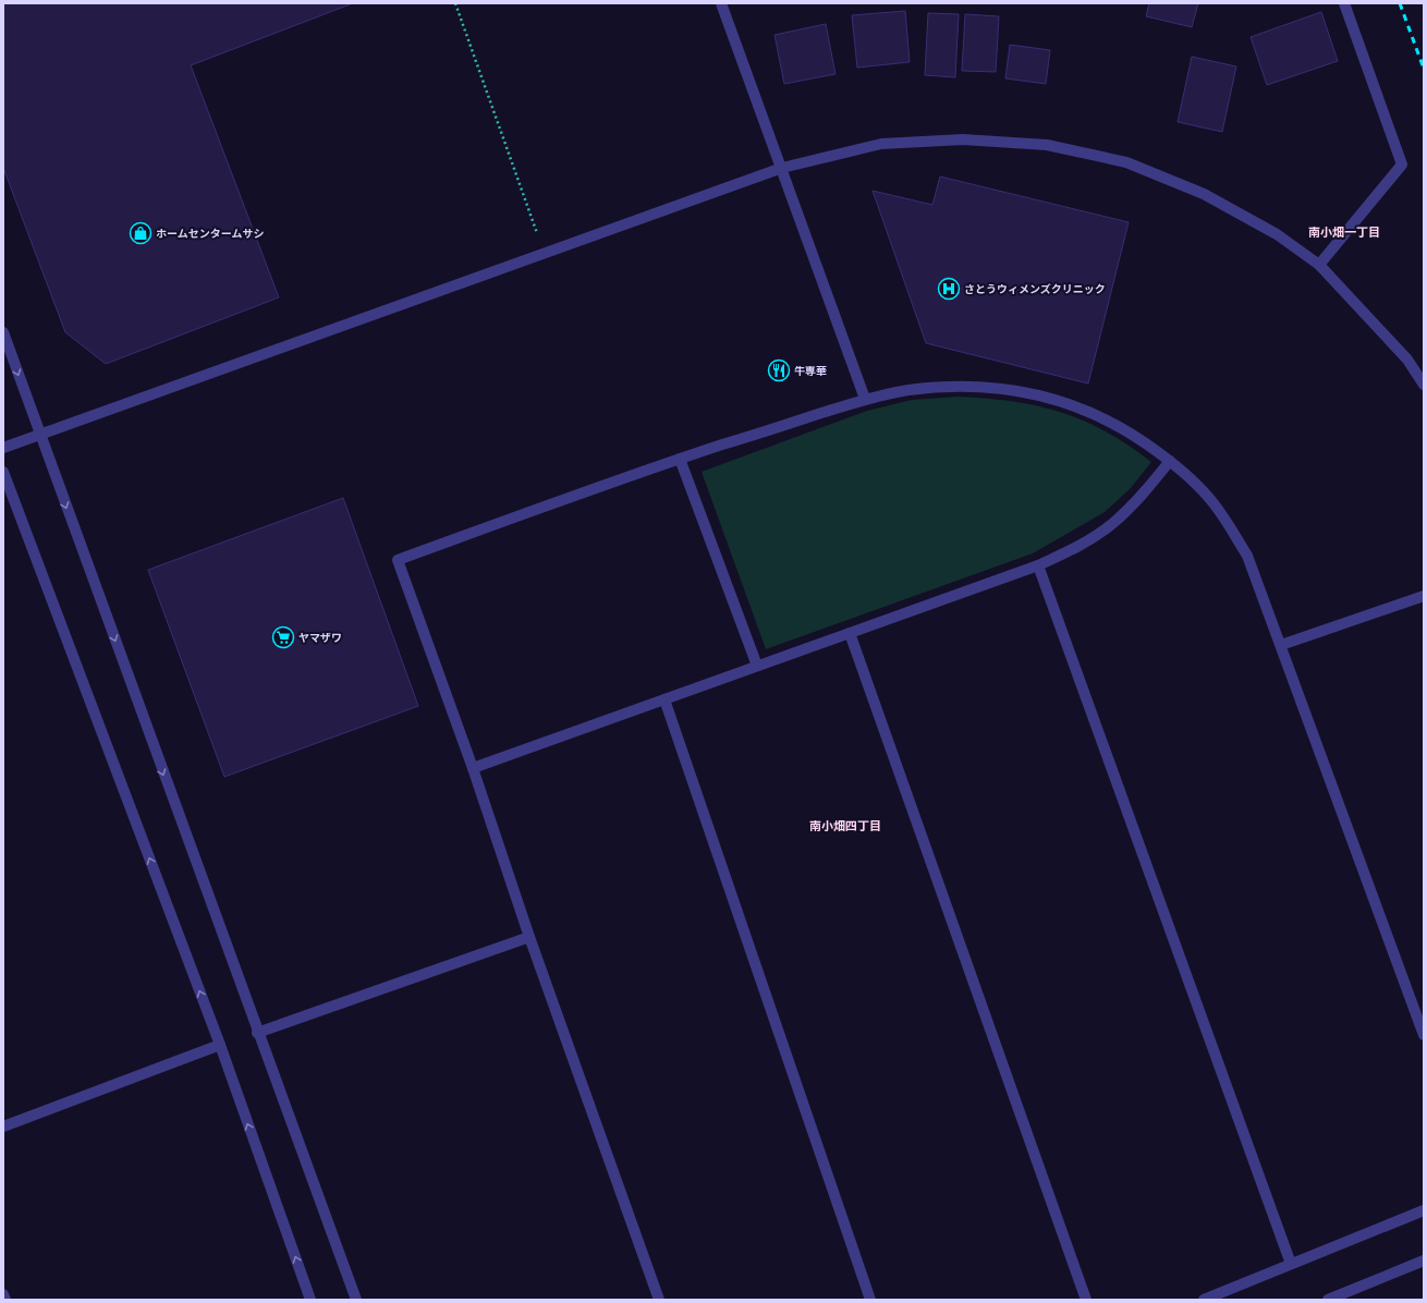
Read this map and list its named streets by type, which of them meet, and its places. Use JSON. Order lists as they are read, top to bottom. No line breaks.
{"districts":["南小畑一丁目","南小畑四丁目"],"places":{"shop":["ホームセンタームサシ"],"hospital":["さとうウィメンズクリニック"],"restaurant":["牛専華"],"supermarket":["ヤマザワ"]}}
